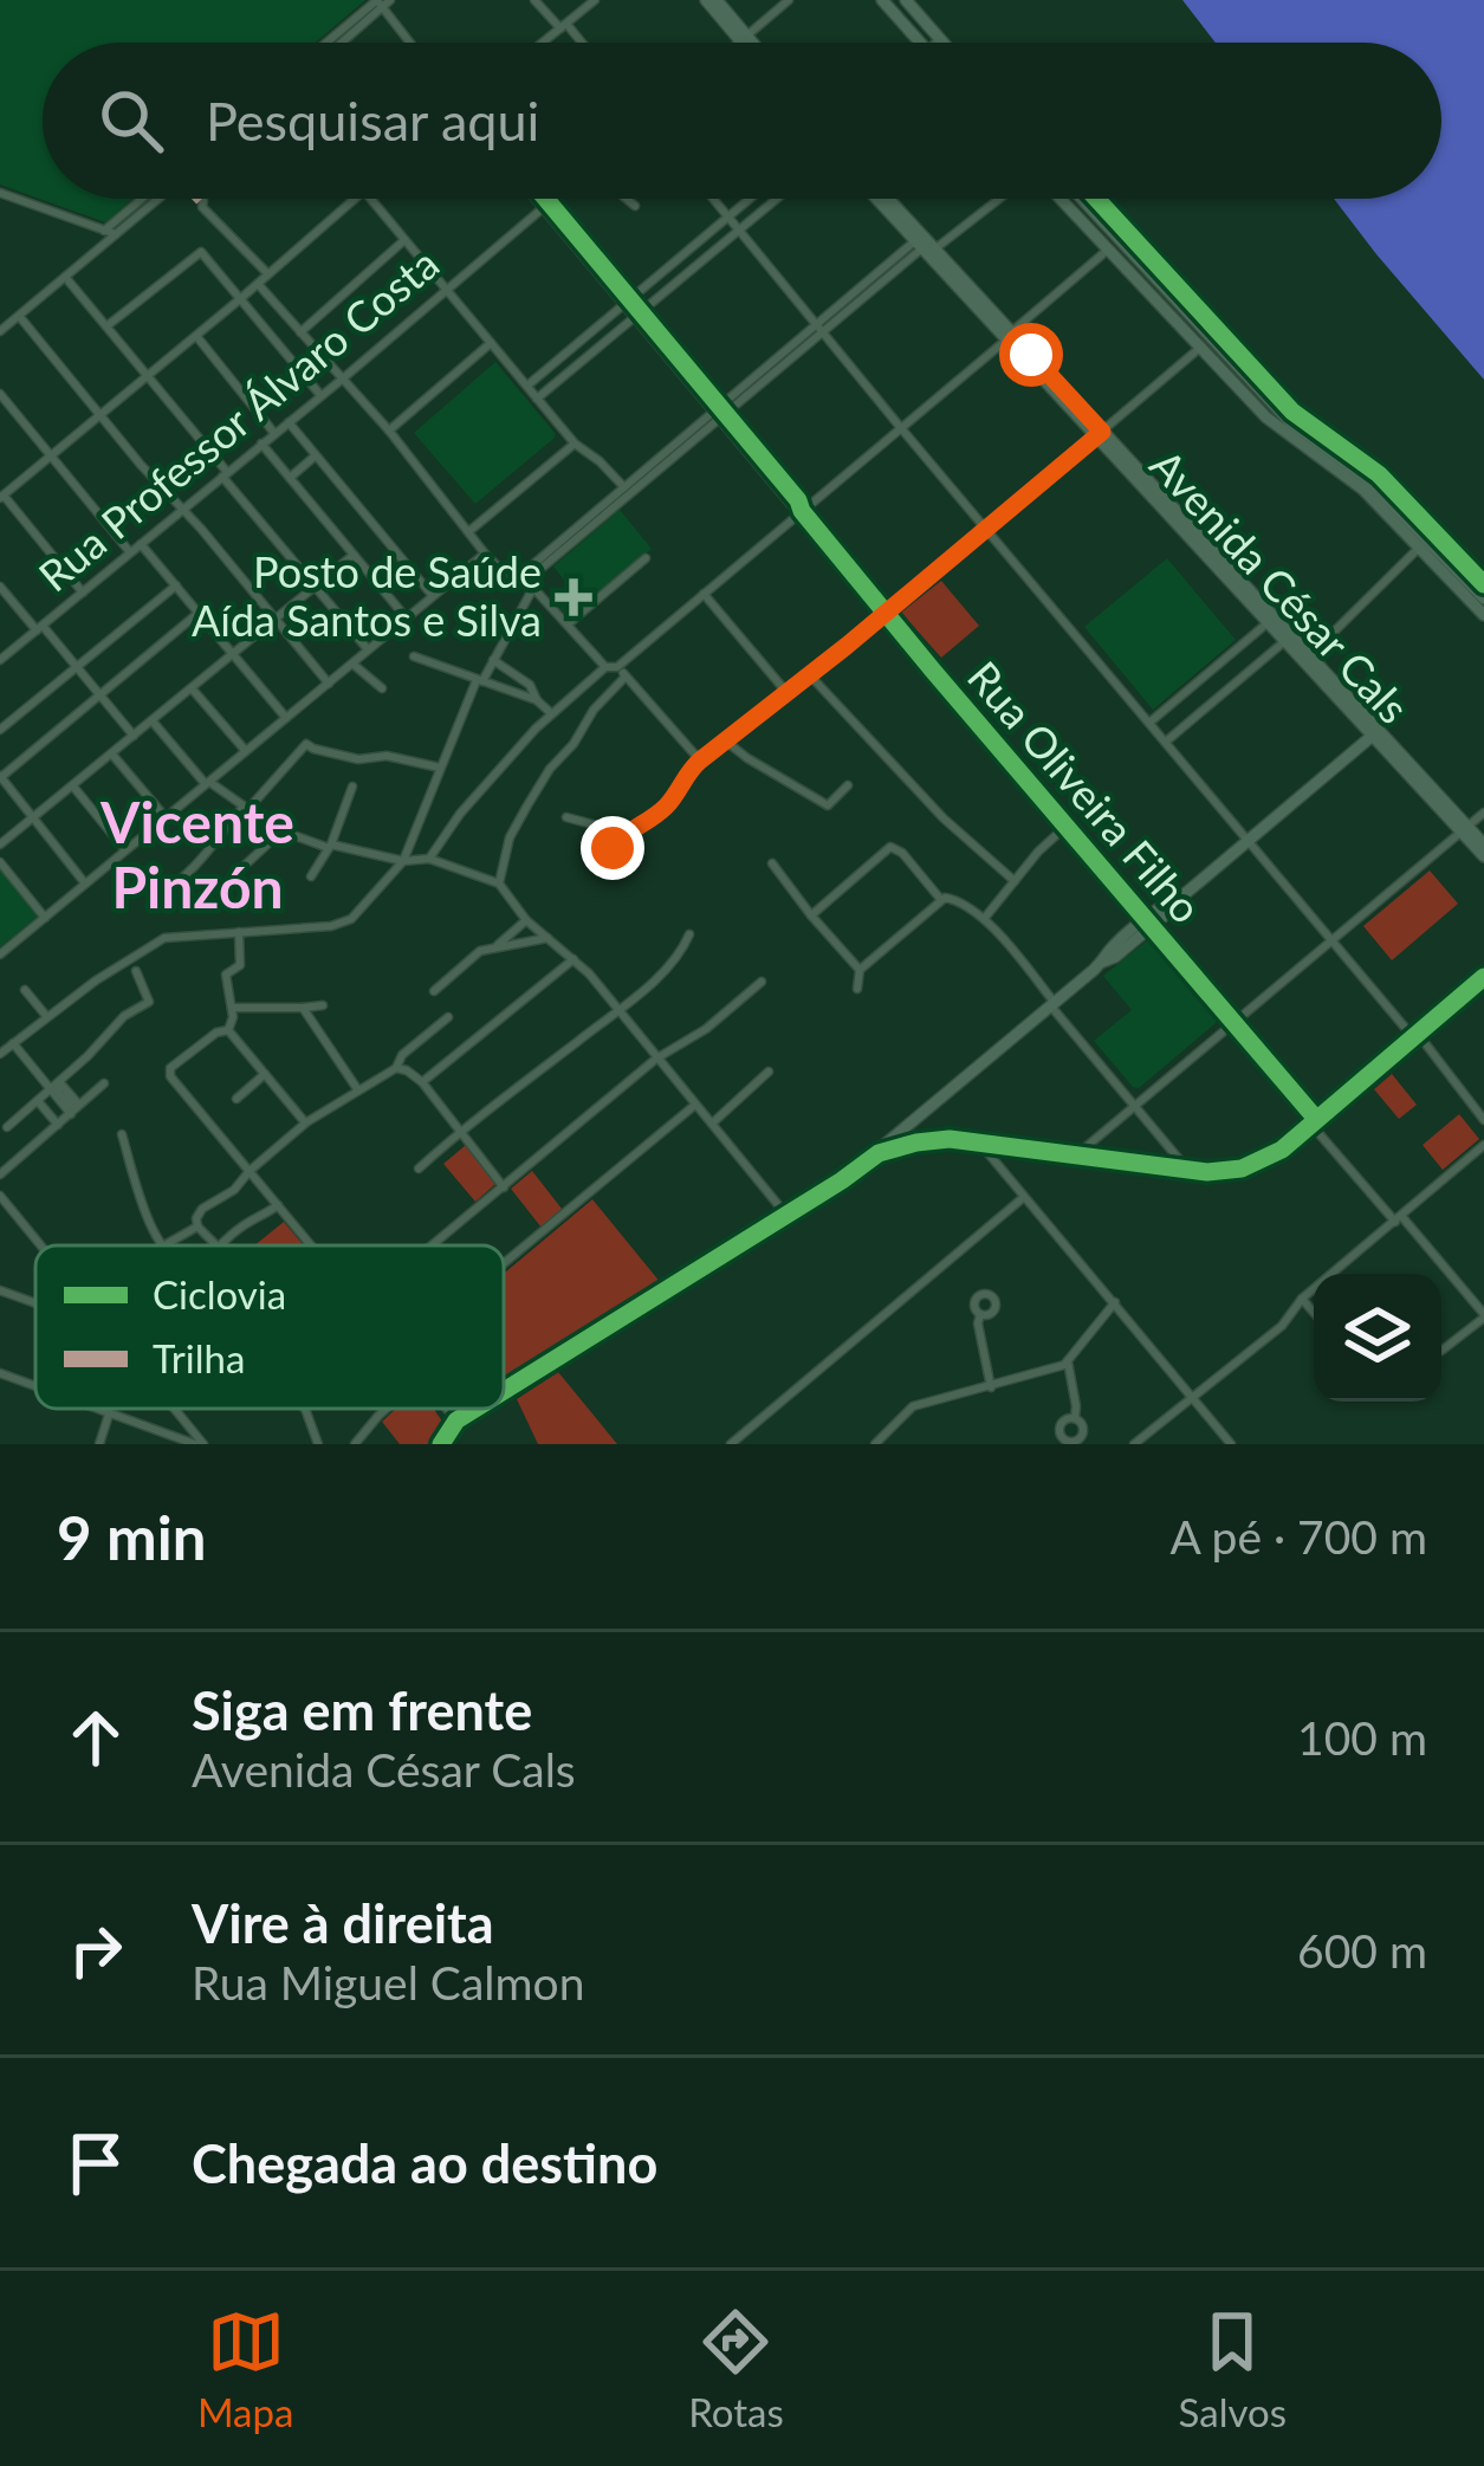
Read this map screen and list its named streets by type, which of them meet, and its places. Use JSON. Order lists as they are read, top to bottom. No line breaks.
{"streets":{"main road":["Avenida César Cals"],"street":["Rua Professor Álvaro Costa","Rua Oliveira Filho"]},"crossings":[["Rua Professor Álvaro Costa","Rua Oliveira Filho"]],"districts":["Vicente Pinzón"],"places":{"health":["Posto de Saúde Aída Santos e Silva"]},"legend":["Ciclovia","Trilha"],"page":{"search":"Pesquisar aqui","heading":["9 min","A pé · 700 m"],"list":[["Siga em frente","Avenida César Cals","100 m"],["Vire à direita","Rua Miguel Calmon","600 m"],"Chegada ao destino"],"nav":["Mapa","Rotas","Salvos"]}}
